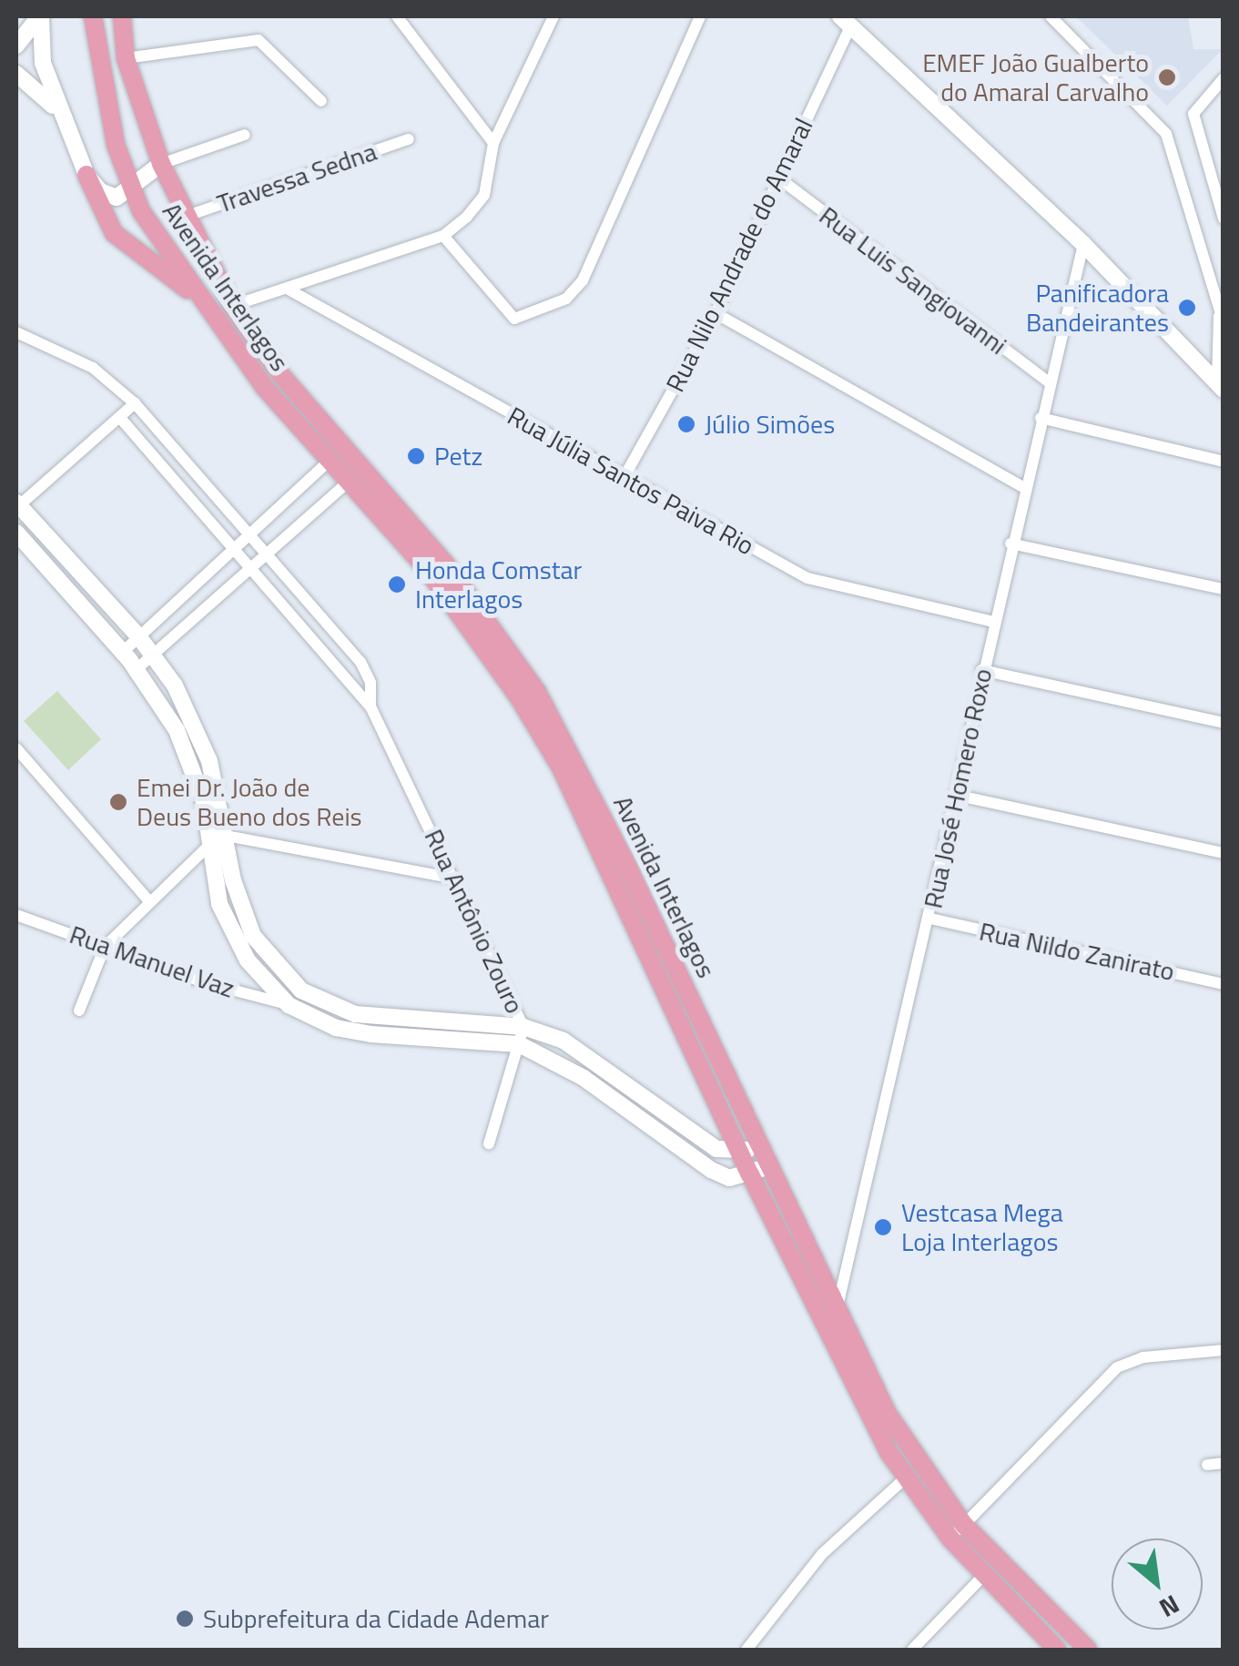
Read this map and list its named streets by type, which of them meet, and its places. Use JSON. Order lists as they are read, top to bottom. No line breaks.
{"streets":{"main road":["Avenida Interlagos"],"street":["Travessa Sedna","Rua Nilo Andrade do Amaral","Rua Luis Sangiovanni","Rua Júlia Santos Paiva Rio","Rua José Homero Roxo","Rua Antônio Zouro","Rua Nildo Zanirato","Rua Manuel Vaz"]},"crossings":[["Travessa Sedna","Avenida Interlagos"],["Rua Nilo Andrade do Amaral","Rua Luis Sangiovanni"],["Rua Nilo Andrade do Amaral","Rua Júlia Santos Paiva Rio"],["Rua Luis Sangiovanni","Rua José Homero Roxo"],["Avenida Interlagos","Rua José Homero Roxo"],["Rua Júlia Santos Paiva Rio","Rua José Homero Roxo"],["Rua José Homero Roxo","Rua Nildo Zanirato"]],"places":["EMEF João Gualberto do Amaral Carvalho","Panificadora Bandeirantes","Júlio Simões","Petz","Honda Comstar Interlagos","Emei Dr. João de Deus Bueno dos Reis","Vestcasa Mega Loja Interlagos","Subprefeitura da Cidade Ademar"],"north":"bottom right"}
